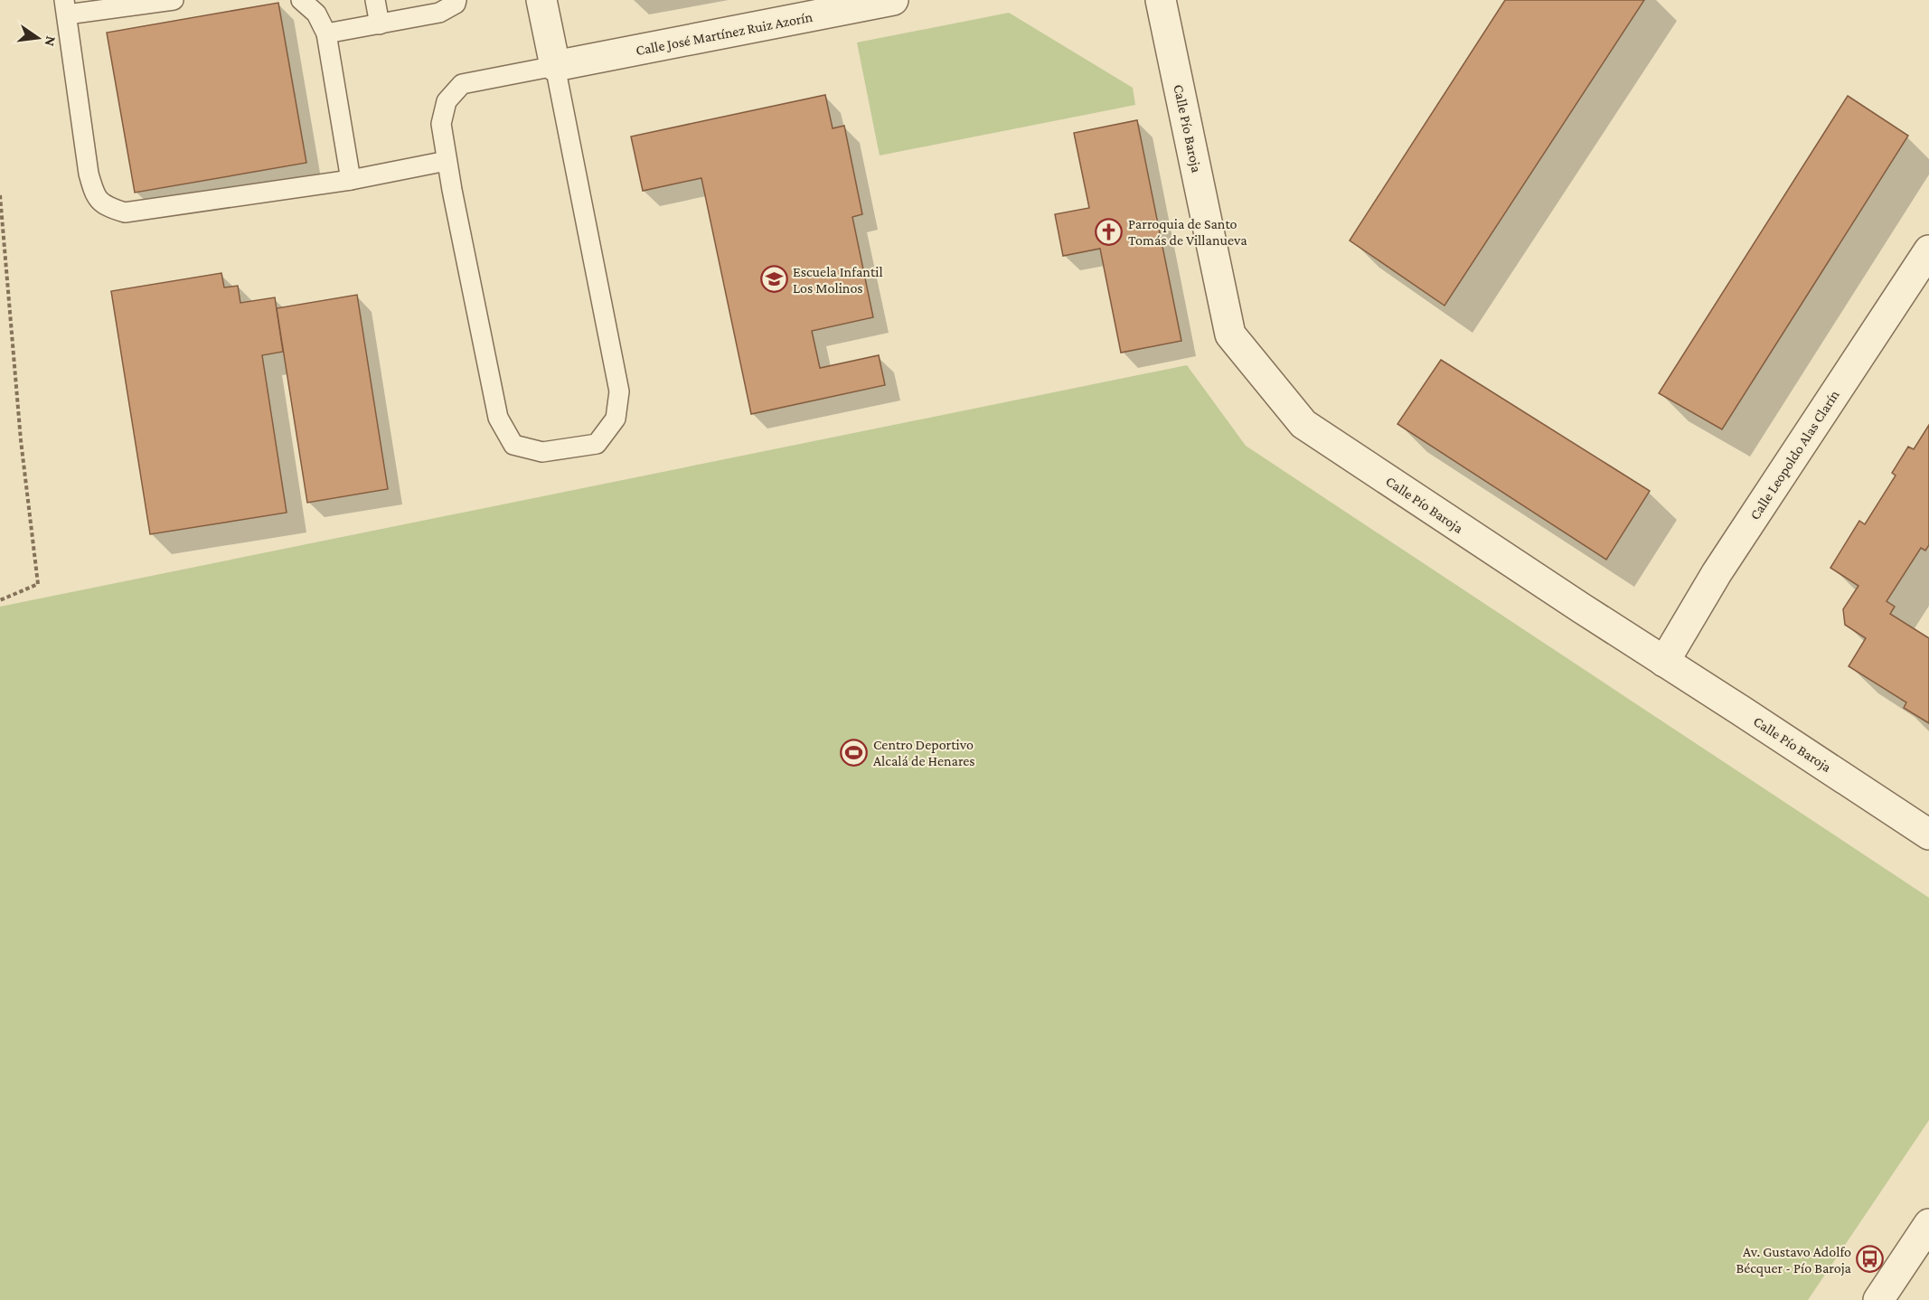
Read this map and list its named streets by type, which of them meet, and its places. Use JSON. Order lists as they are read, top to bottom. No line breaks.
{"streets":{"street":["Calle José Martínez Ruiz Azorín","Calle Pío Baroja","Calle Leopoldo Alas Clarín"]},"crossings":[["Calle Pío Baroja","Calle Leopoldo Alas Clarín"]],"places":{"church":["Parroquia de Santo Tomás de Villanueva"],"school or university":["Escuela Infantil Los Molinos"],"sports":["Centro Deportivo Alcalá de Henares"],"bus stop":["Av. Gustavo Adolfo Bécquer - Pío Baroja"]},"north":"right"}
